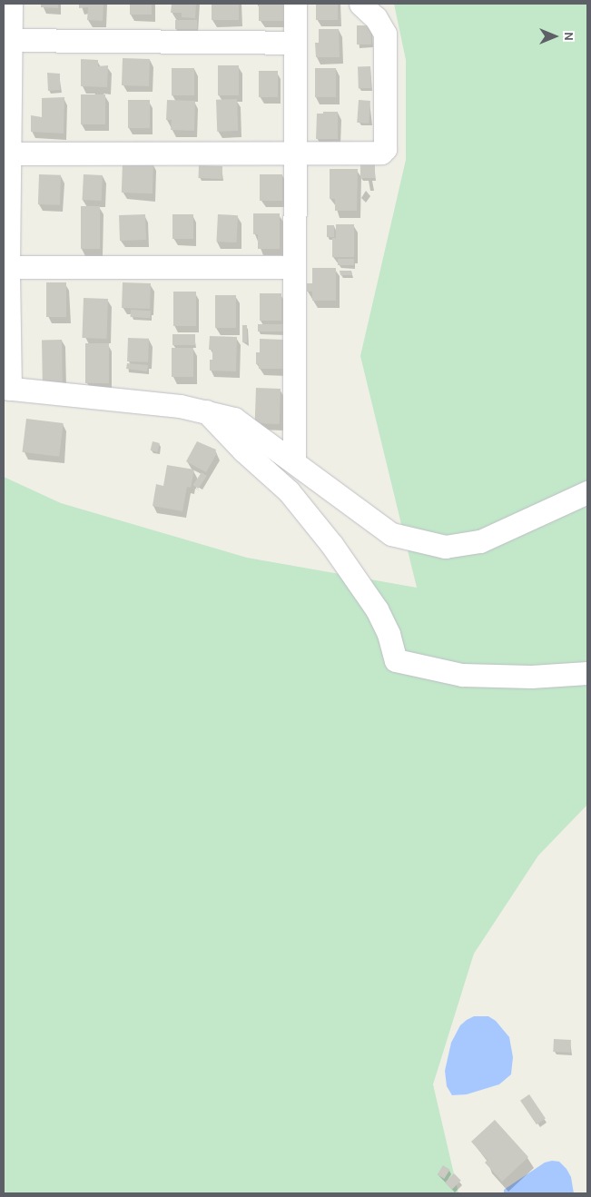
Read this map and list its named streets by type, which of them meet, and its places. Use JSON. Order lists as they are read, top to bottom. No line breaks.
{"north":"right"}
